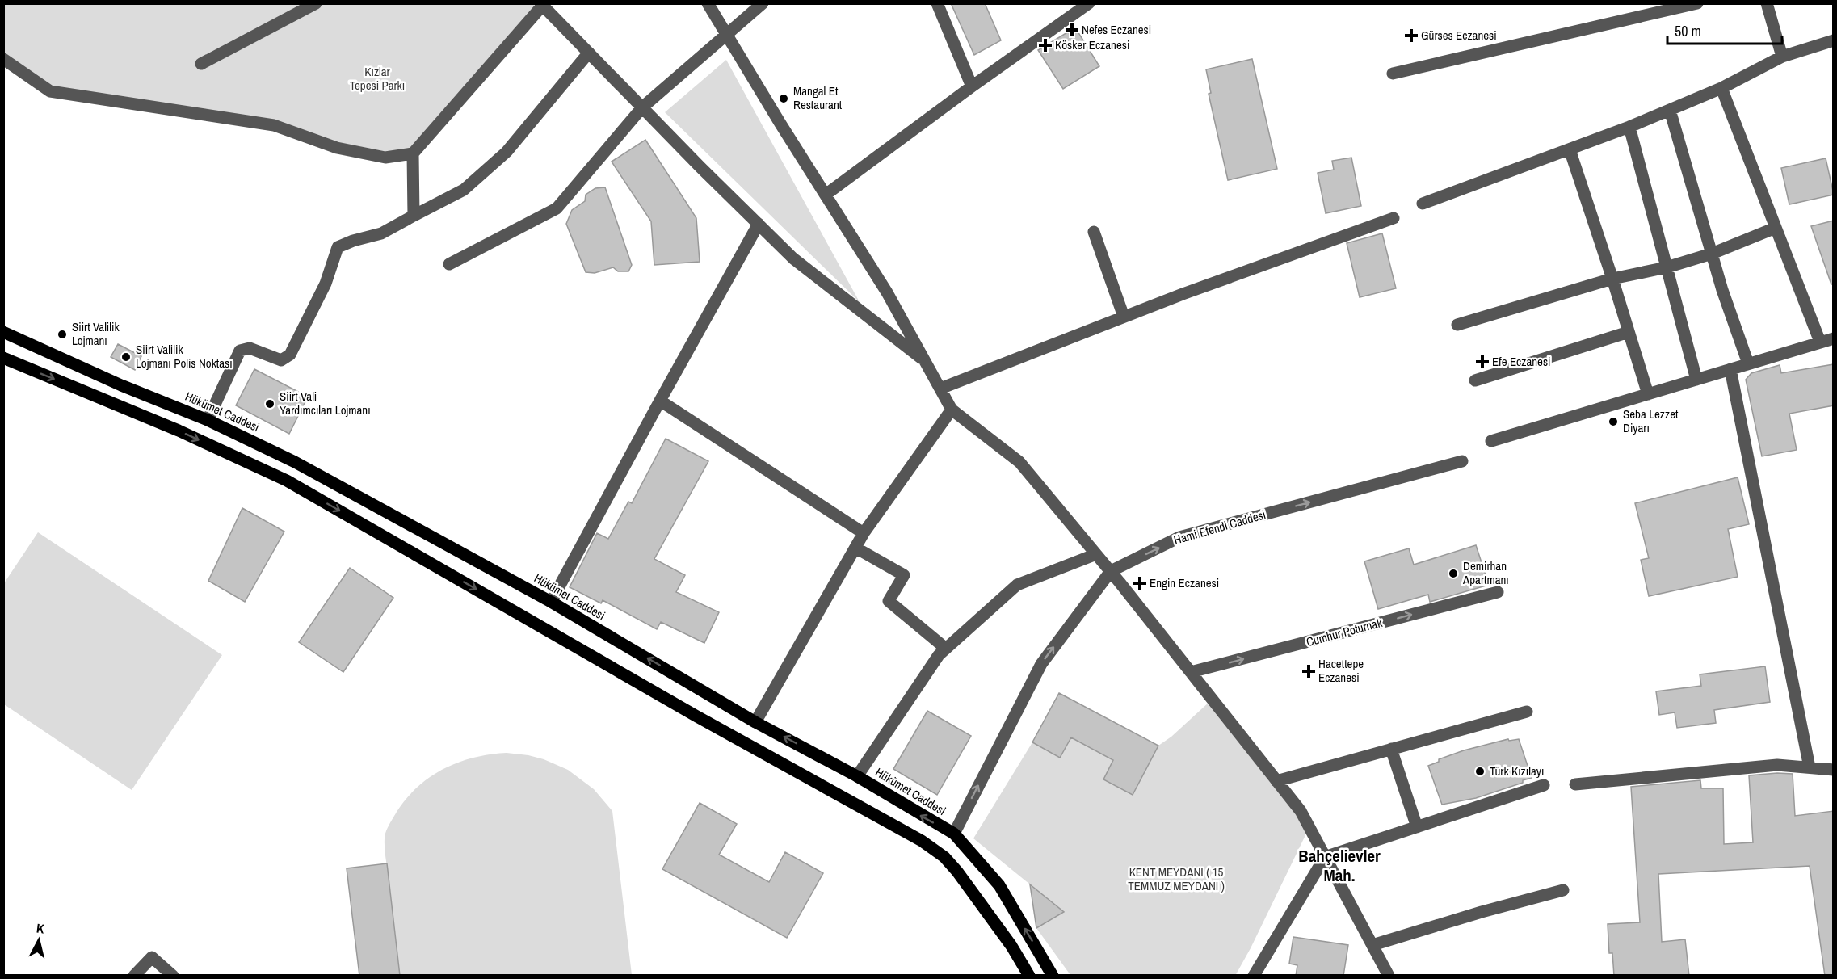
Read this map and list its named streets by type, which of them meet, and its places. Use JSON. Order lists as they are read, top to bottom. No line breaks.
{"streets":{"main road":["Hükümet Caddesi"],"street":["Hami Efendi Caddesi","Cumhur Poturnak"]},"crossings":[["Hükümet Caddesi","Hami Efendi Caddesi"]],"one_way":["Cumhur Poturnak"],"districts":["Bahçelievler Mah."],"parks":["Kızlar Tepesi Parkı","KENT MEYDANI ( 15 TEMMUZ MEYDANI )"],"places":{"health":["Nefes Eczanesi","Gürses Eczanesi","Kösker Eczanesi","Efe Eczanesi","Engin Eczanesi","Hacettepe Eczanesi"],"other":["Mangal Et Restaurant","Siirt Valilik Lojmanı","Siirt Valilik Lojmanı Polis Noktası","Siirt Vali Yardımcıları Lojmanı","Seba Lezzet Diyarı","Demirhan Apartmanı","Türk Kızılayı"]},"scale_bar":"50 m","north":"top"}
